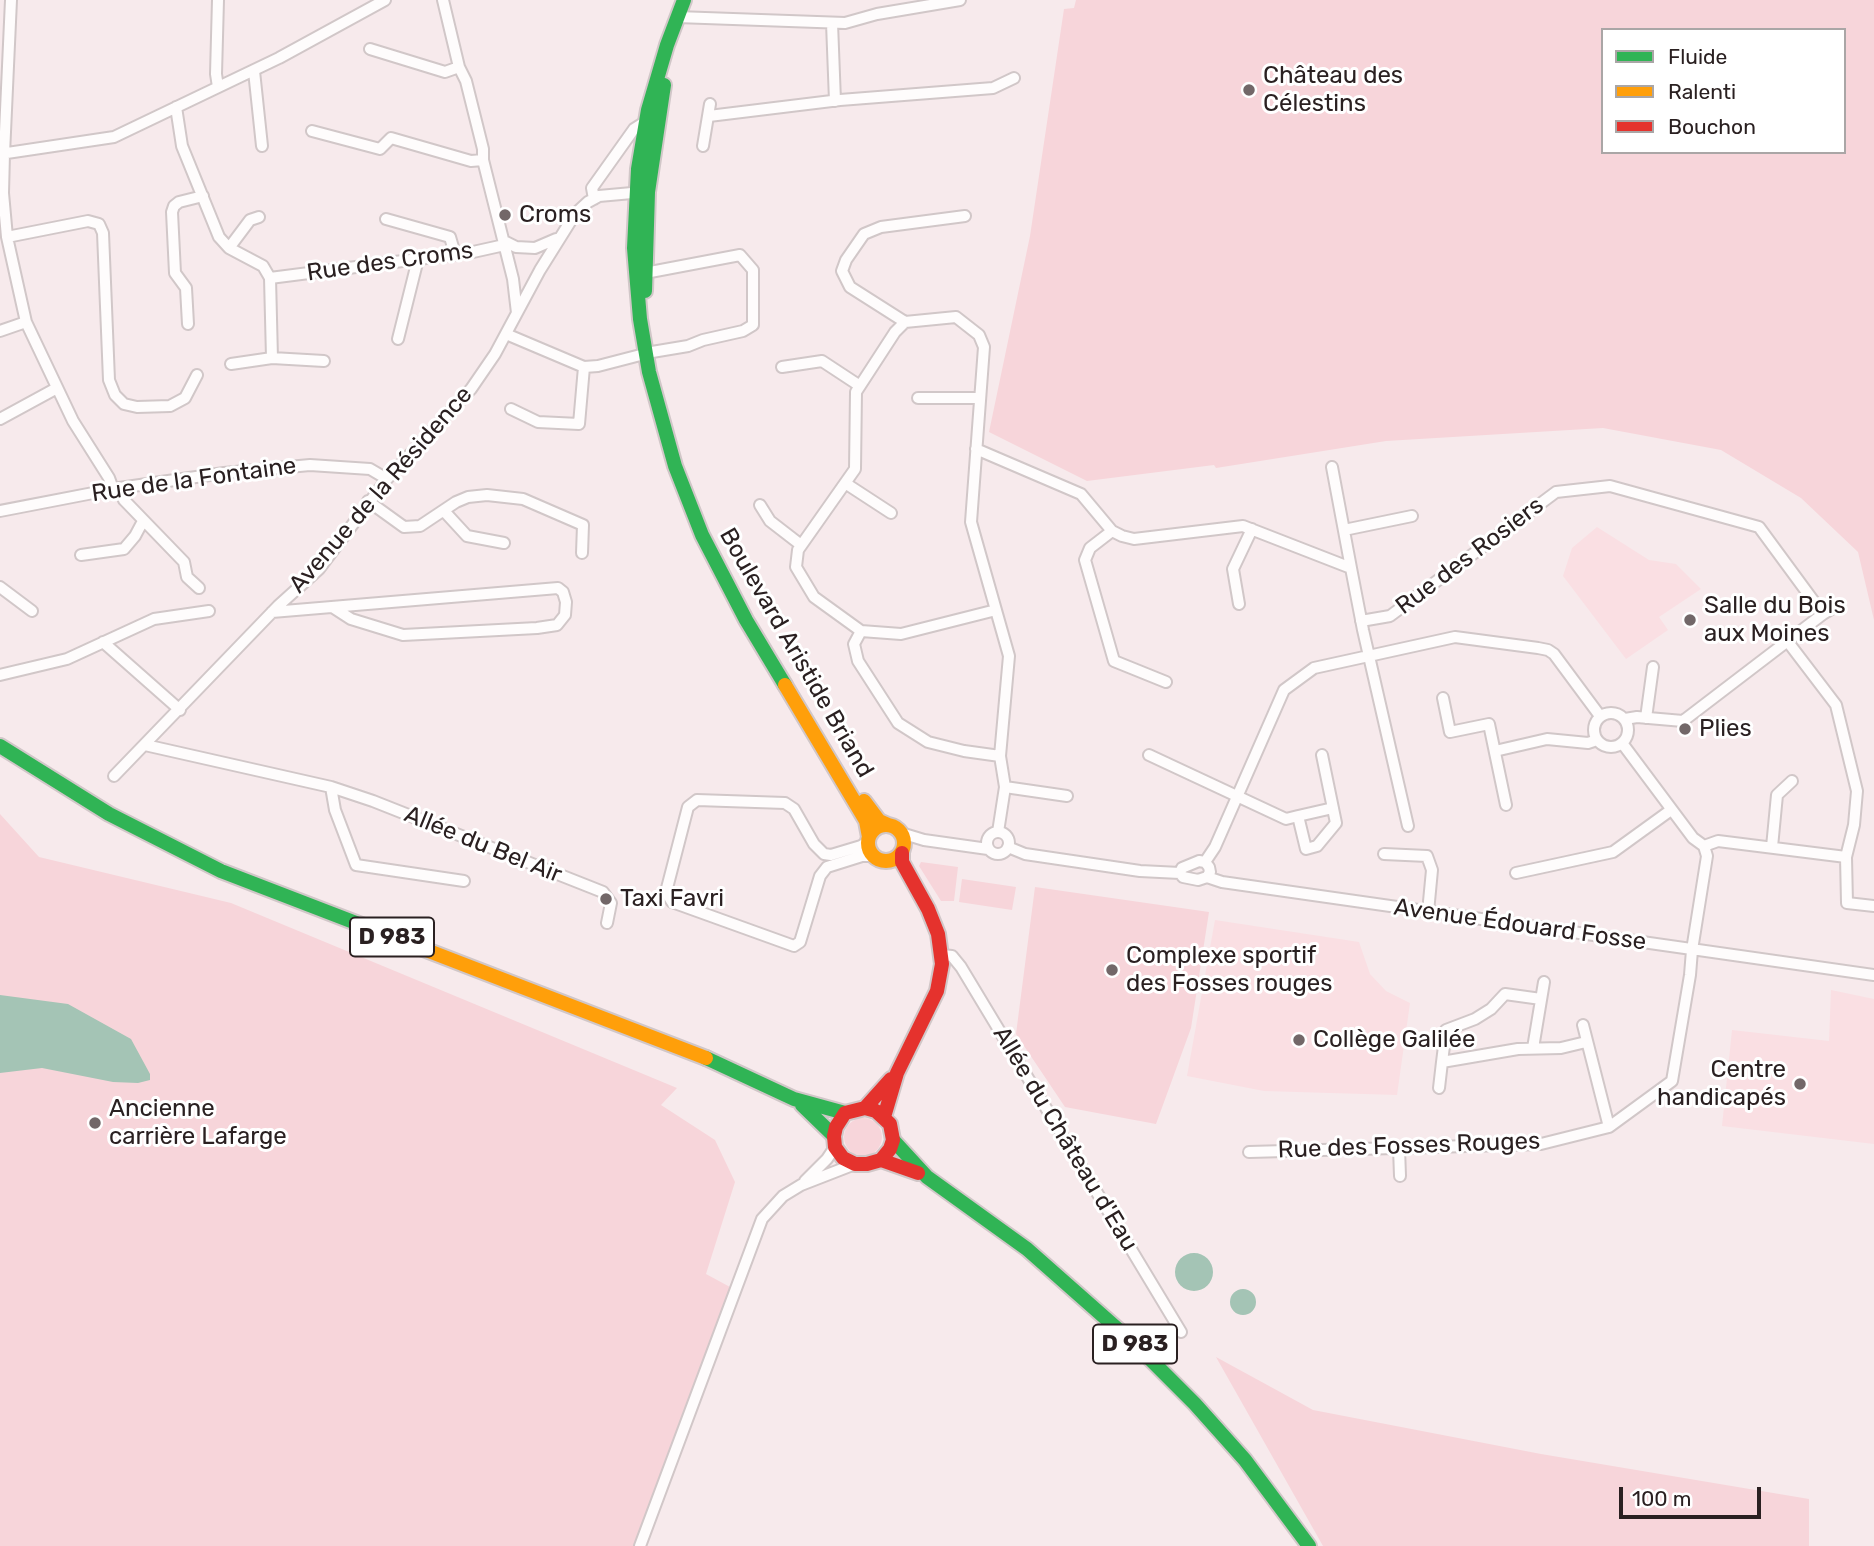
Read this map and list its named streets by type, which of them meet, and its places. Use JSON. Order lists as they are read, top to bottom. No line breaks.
{"streets":{"main road":["Boulevard Aristide Briand","D 983"],"street":["Rue des Croms","Rue de la Fontaine","Avenue de la Résidence","Rue des Rosiers","Allée du Bel Air","Avenue Édouard Fosse","Allée du Château d'Eau","Rue des Fosses Rouges"]},"crossings":[["Rue de la Fontaine","Avenue de la Résidence"],["Avenue de la Résidence","Boulevard Aristide Briand"],["Avenue de la Résidence","Allée du Bel Air"],["Boulevard Aristide Briand","D 983"],["Boulevard Aristide Briand","Allée du Château d'Eau"],["Avenue Édouard Fosse","Rue des Fosses Rouges"]],"places":["Château des Célestins","Croms","Salle du Bois aux Moines","Plies","Taxi Favri","Complexe sportif des Fosses rouges","Collège Galilée","Centre handicapés","Ancienne carrière Lafarge"],"legend":["Fluide","Ralenti","Bouchon"],"scale_bar":"100 m"}
